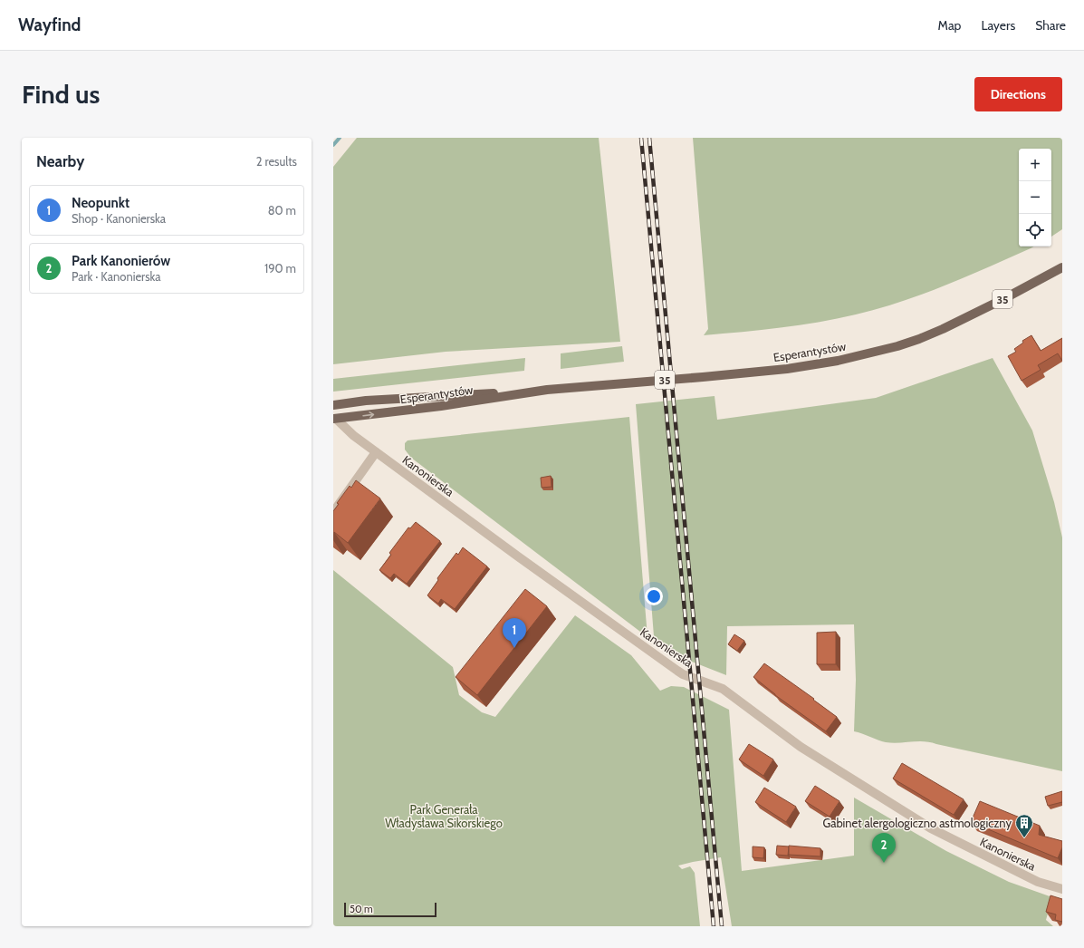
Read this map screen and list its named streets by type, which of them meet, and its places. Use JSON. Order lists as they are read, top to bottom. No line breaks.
{"streets":{"main road":["35","Esperantystów"],"street":["Kanonierska"]},"crossings":[["Esperantystów","Kanonierska"]],"parks":["Park Generała Władysława Sikorskiego"],"places":{"building":["Gabinet alergologiczno astmologiczny"]},"scale_bar":"50 m","page":{"header":"Wayfind","nav":["Map","Layers","Share"],"buttons":"Directions","title":"Find us","heading":["Nearby","2 results"],"map_buttons":["+","−"],"list":[{"mark":"1","name":"Neopunkt","note":"Shop · Kanonierska","value":"80 m"},{"mark":"2","name":"Park Kanonierów","note":"Park · Kanonierska","value":"190 m"}],"pins":["1","2"],"scale":"50 m"}}
